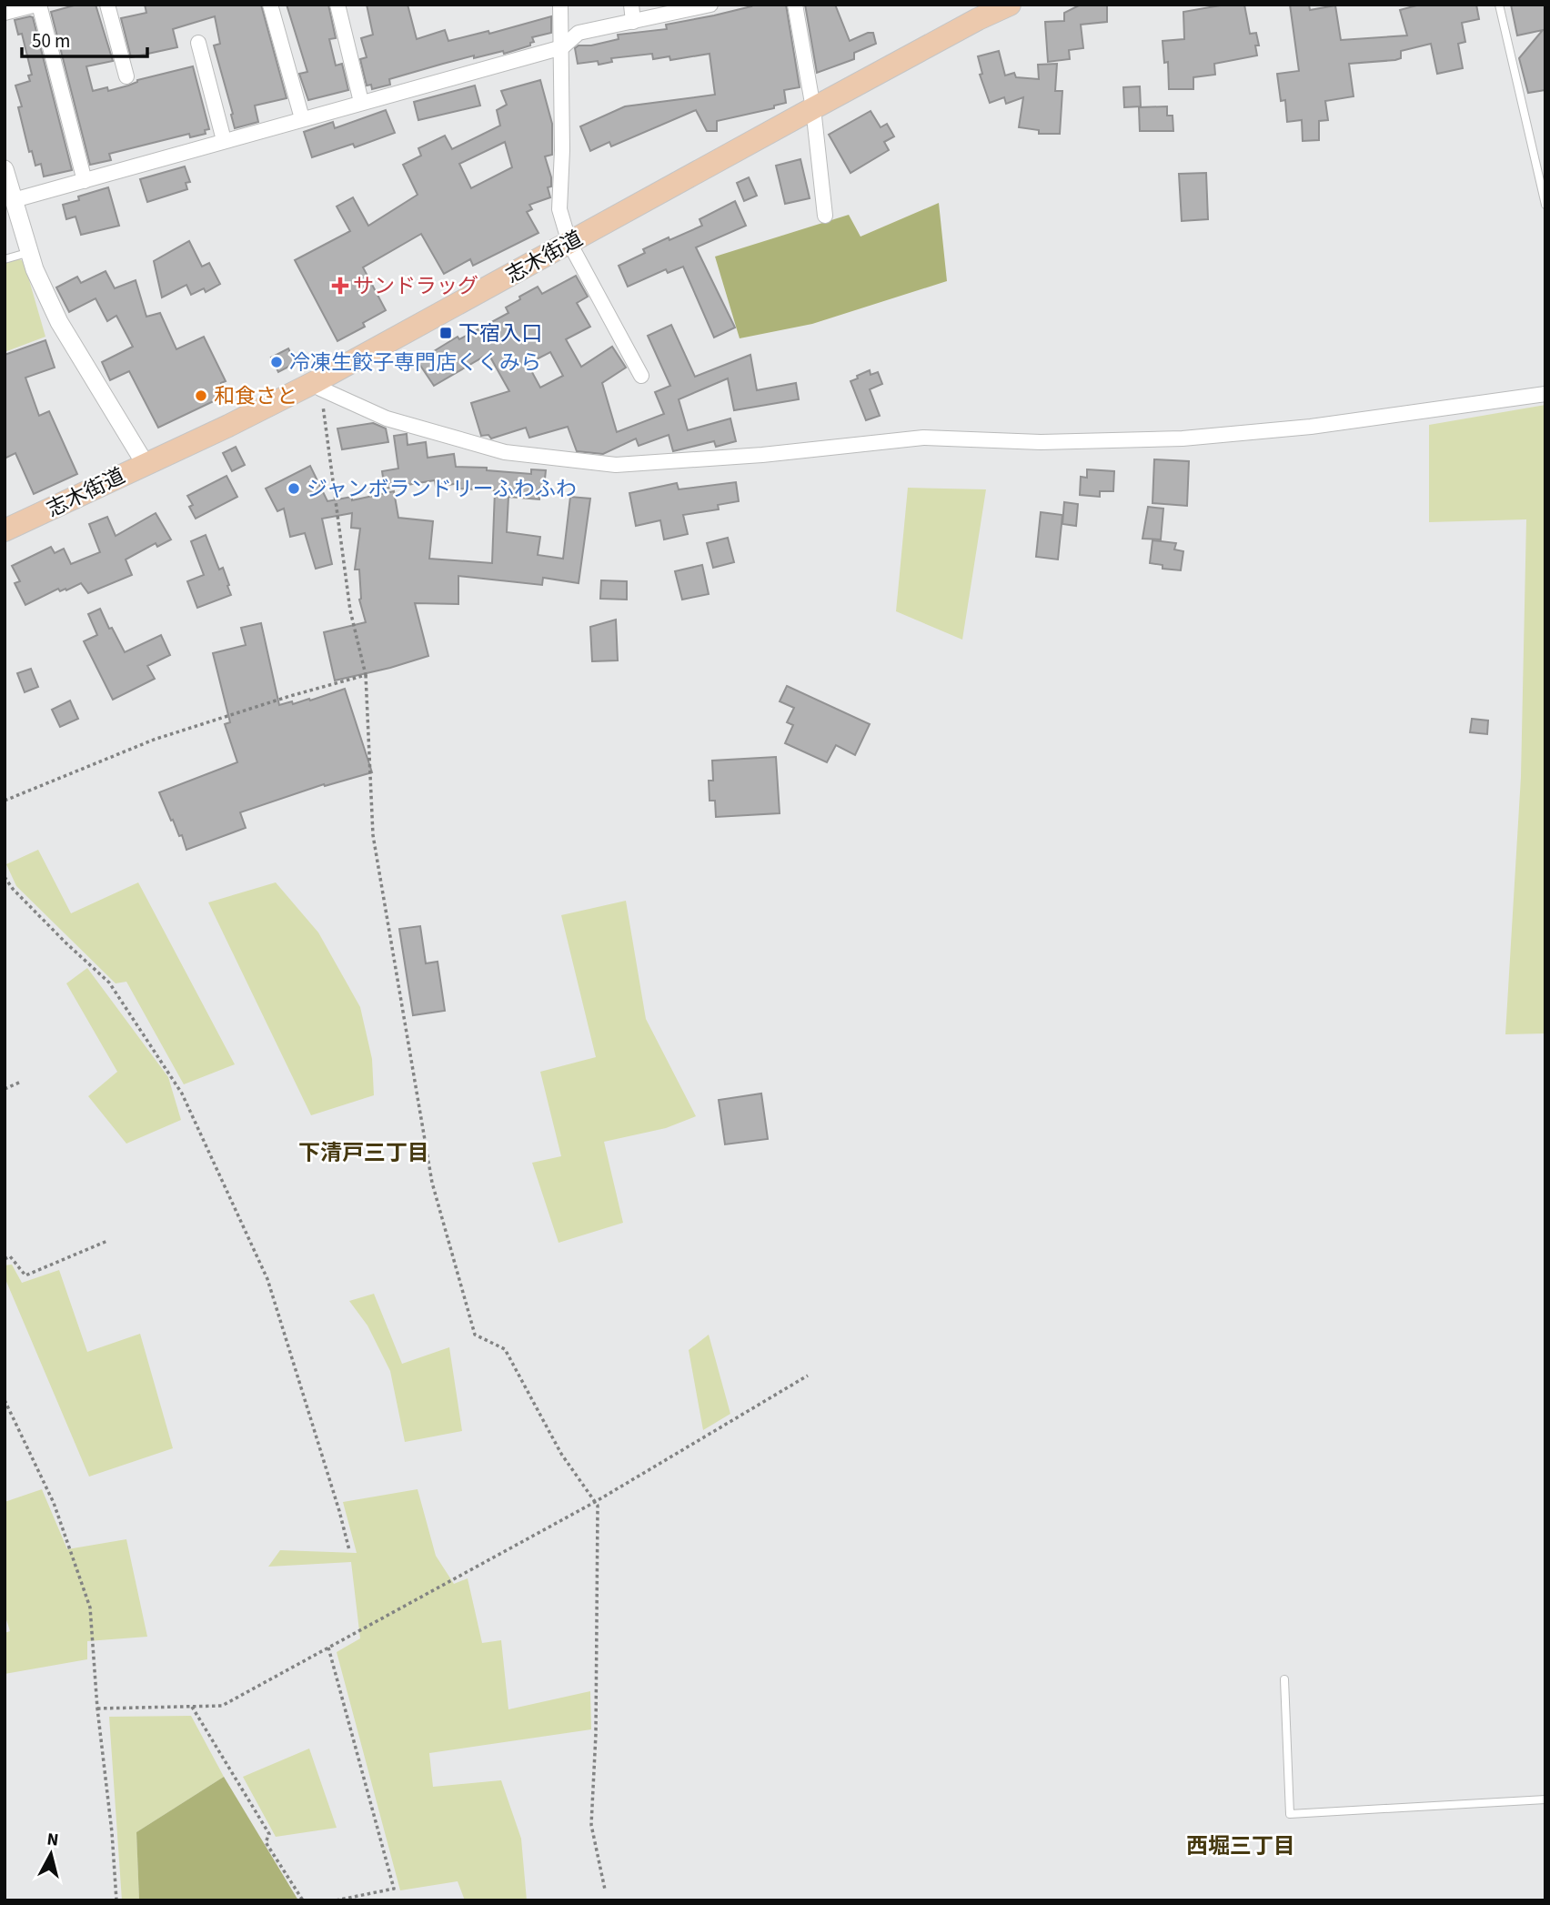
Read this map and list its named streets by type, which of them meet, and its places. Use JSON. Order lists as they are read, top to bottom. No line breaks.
{"streets":{"main road":["志木街道"]},"districts":["下清戸三丁目","西堀三丁目"],"places":{"health":["サンドラッグ"],"transit":["下宿入口"],"other":["冷凍生餃子専門店くくみら","和食さと","ジャンボランドリーふわふわ"]},"scale_bar":"50 m","north":"top"}
